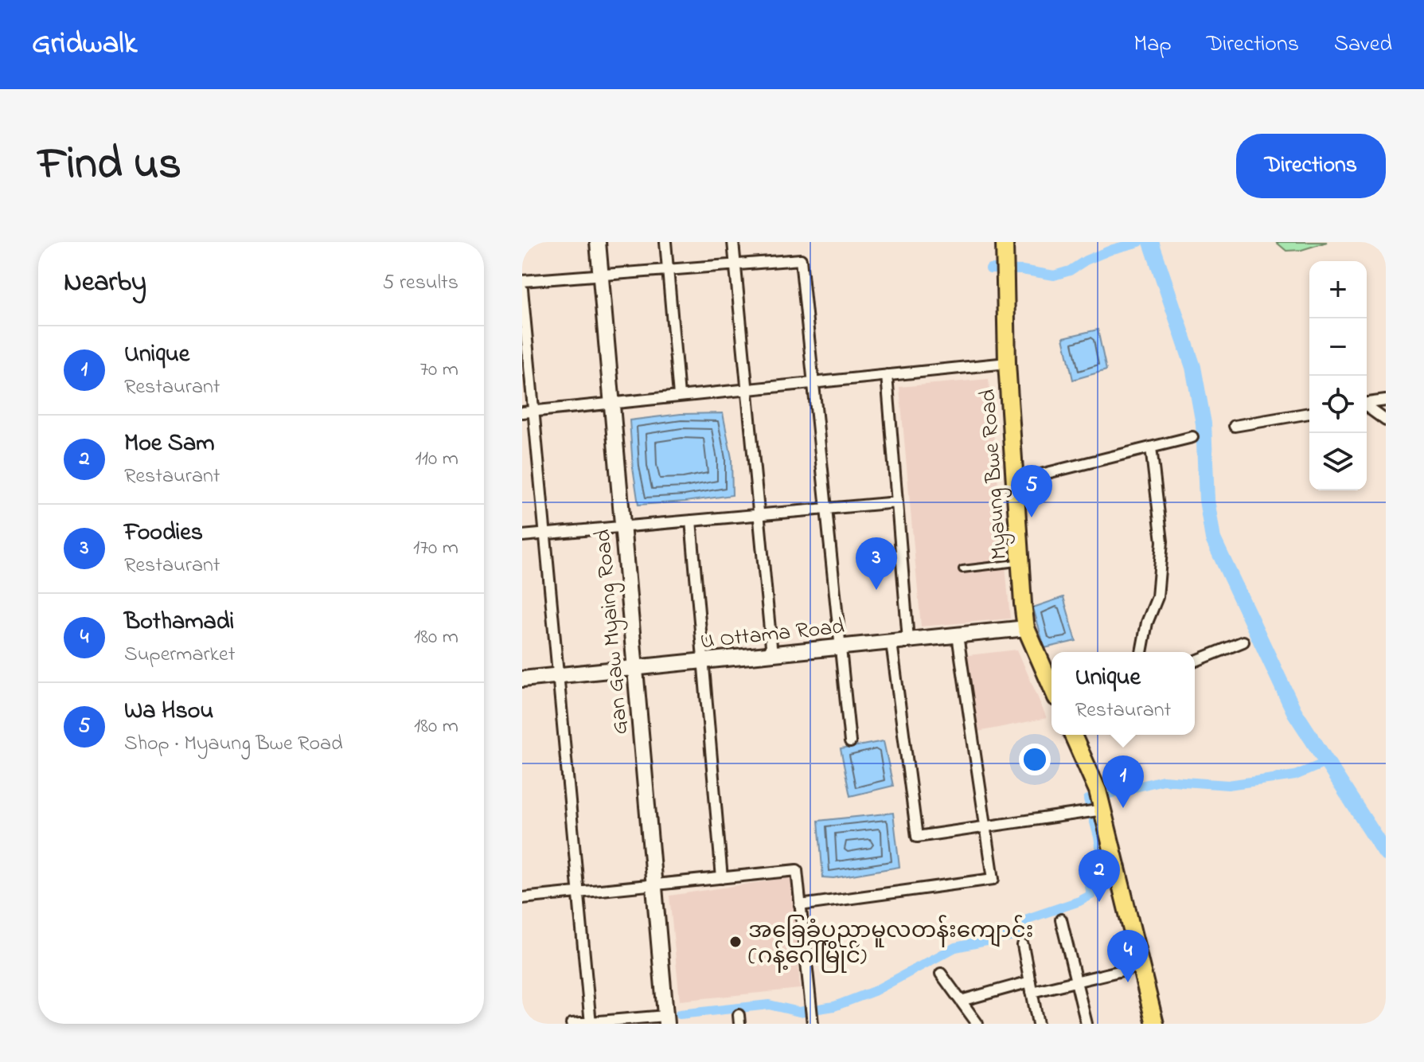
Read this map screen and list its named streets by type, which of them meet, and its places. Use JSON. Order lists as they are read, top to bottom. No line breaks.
{"streets":{"main road":["Myaung Bwe Road"],"street":["Gan Gaw Myaing Road","U Ottama Road"]},"crossings":[["Myaung Bwe Road","U Ottama Road"],["Gan Gaw Myaing Road","U Ottama Road"]],"places":["အခြေခံပညာမူလတန်းကျောင်း (ဂန့်ဂေါ်မြိုင်)"],"page":{"header":"Gridwalk","nav":["Map","Directions","Saved"],"title":"Find us","buttons":"Directions","heading":["Nearby","5 results"],"map_buttons":["+","−"],"list":[{"mark":"1","name":"Unique","note":"Restaurant","value":"70 m"},{"mark":"2","name":"Moe Sam","note":"Restaurant","value":"110 m"},{"mark":"3","name":"Foodies","note":"Restaurant","value":"170 m"},{"mark":"4","name":"Bothamadi","note":"Supermarket","value":"180 m"},{"mark":"5","name":"Wa Hsou","note":"Shop · Myaung Bwe Road","value":"180 m"}],"pins":["5","3","1","2","4"],"popup":["Unique","Restaurant"]}}
